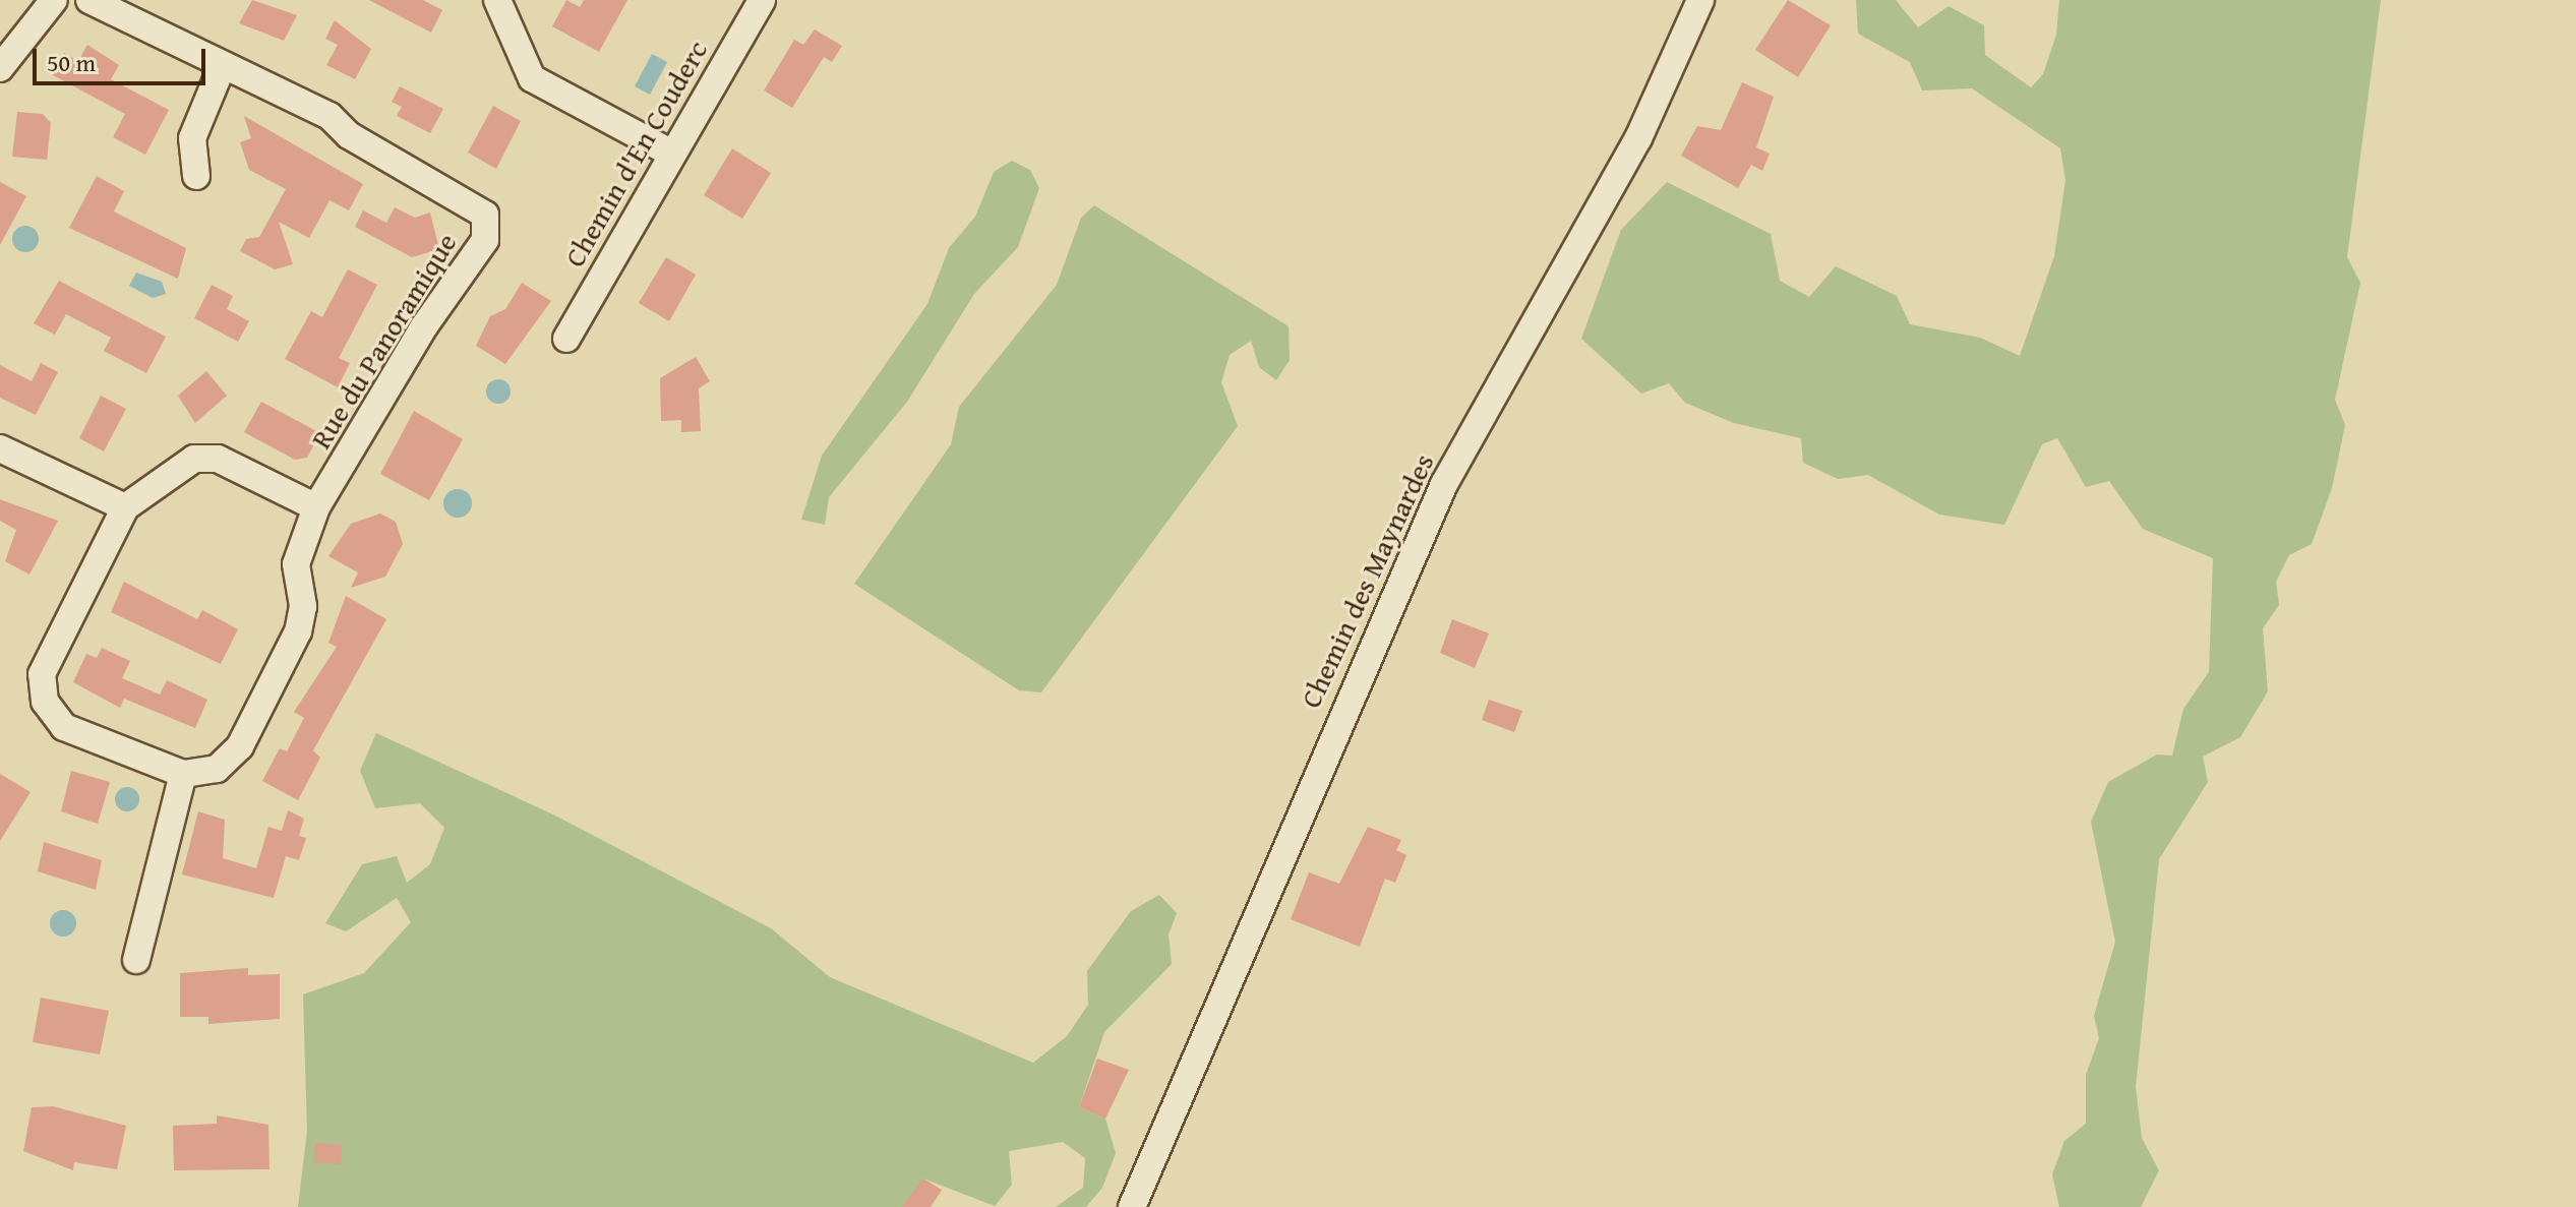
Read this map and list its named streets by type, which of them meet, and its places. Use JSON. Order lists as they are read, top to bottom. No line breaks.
{"streets":{"street":["Chemin d'En Couderc","Rue du Panoramique","Chemin des Maynardes"]},"scale_bar":"50 m"}
